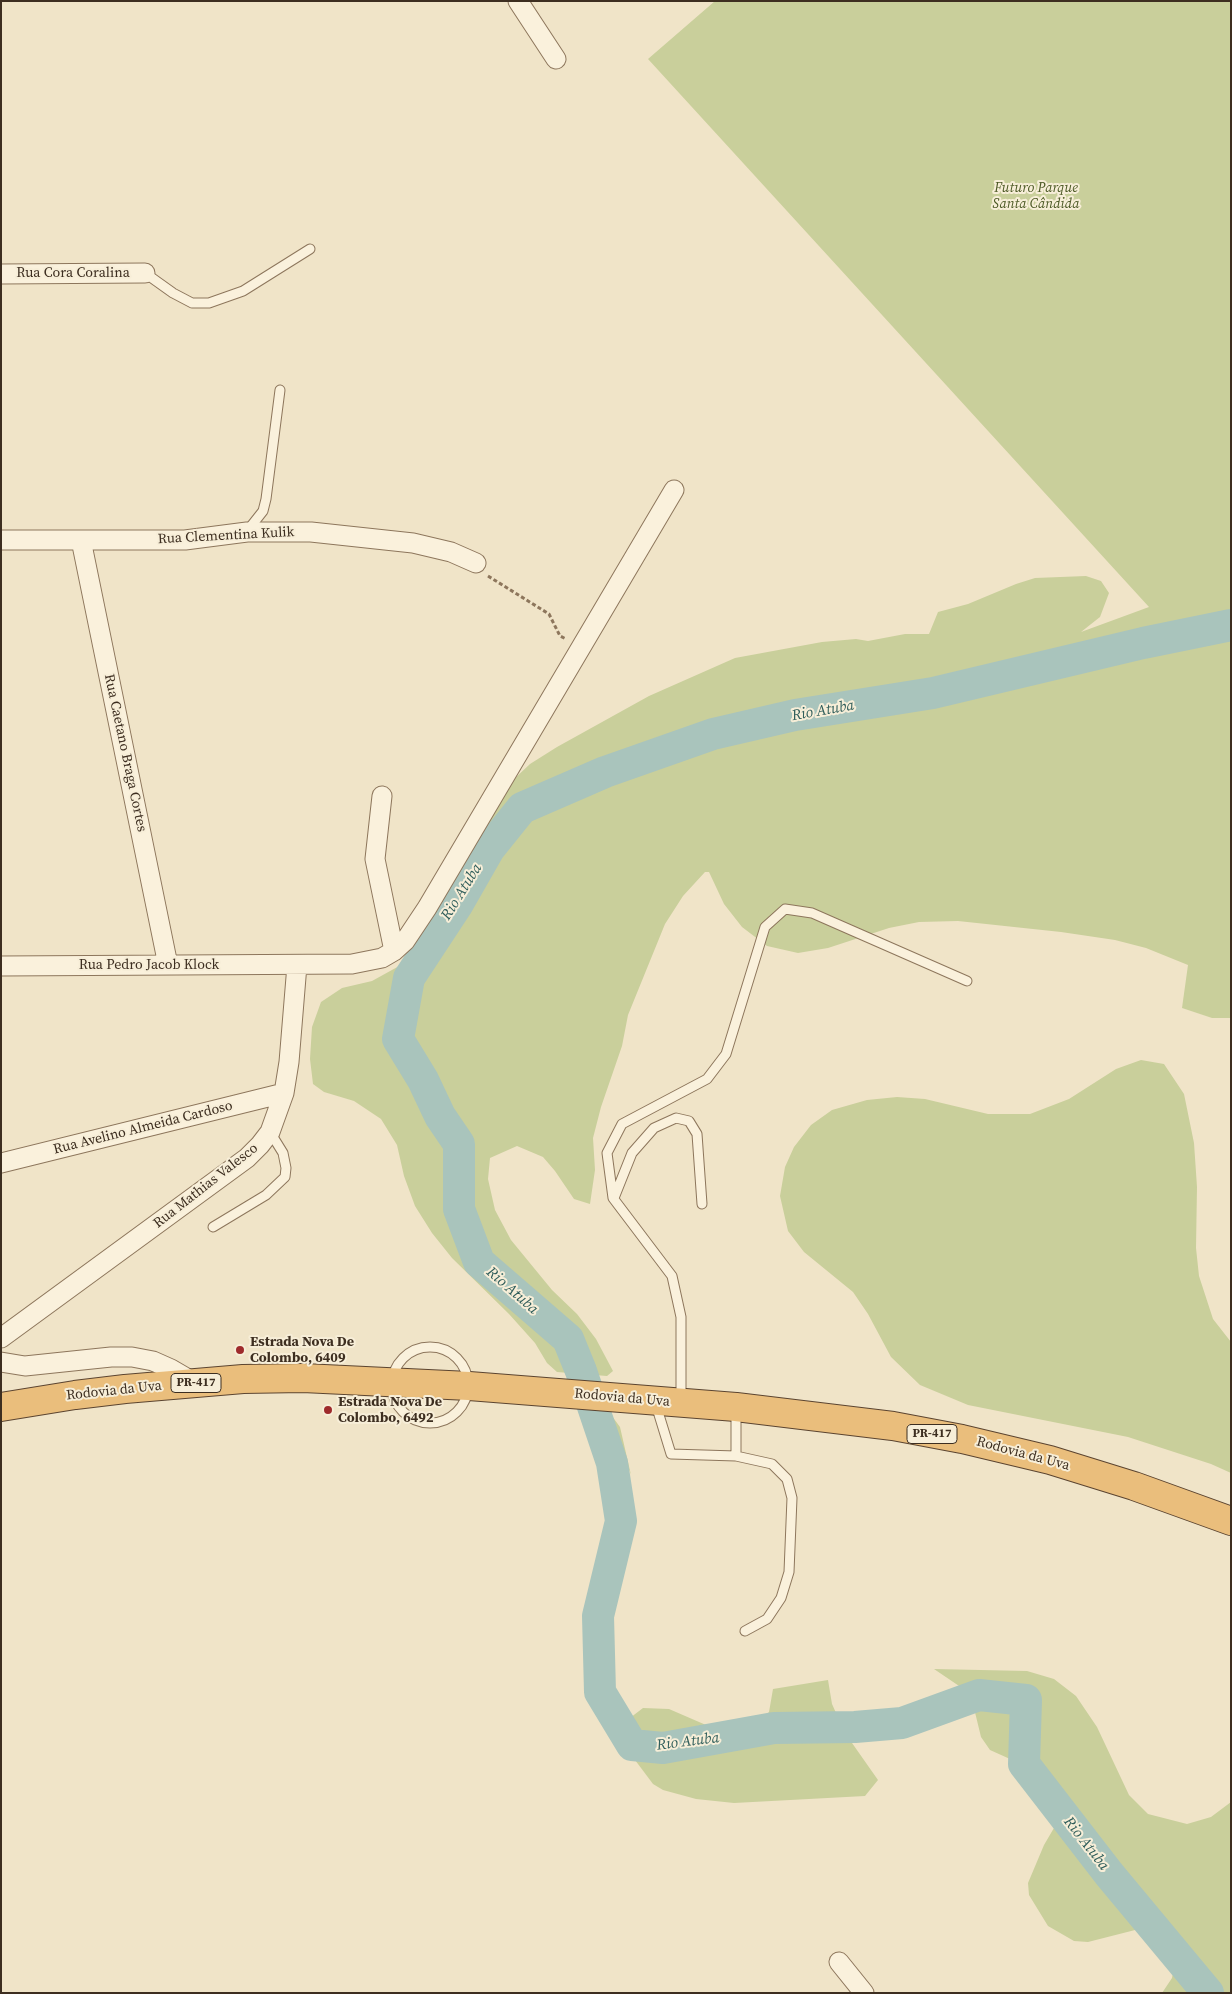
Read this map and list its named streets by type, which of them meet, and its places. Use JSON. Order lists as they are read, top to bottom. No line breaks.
{"streets":{"highway":["PR-417","Rodovia da Uva"],"street":["Rua Cora Coralina","Rua Clementina Kulik","Rua Caetano Braga Cortes","Rua Pedro Jacob Klock","Rua Avelino Almeida Cardoso","Rua Mathias Valesco"]},"crossings":[["Rua Clementina Kulik","Rua Caetano Braga Cortes"],["Rua Caetano Braga Cortes","Rua Pedro Jacob Klock"],["Rua Pedro Jacob Klock","Rua Mathias Valesco"],["Rua Avelino Almeida Cardoso","Rua Mathias Valesco"]],"water":["Rio Atuba"],"parks":["Futuro Parque Santa Cândida"],"places":["Estrada Nova De Colombo, 6409","Estrada Nova De Colombo, 6492"]}
